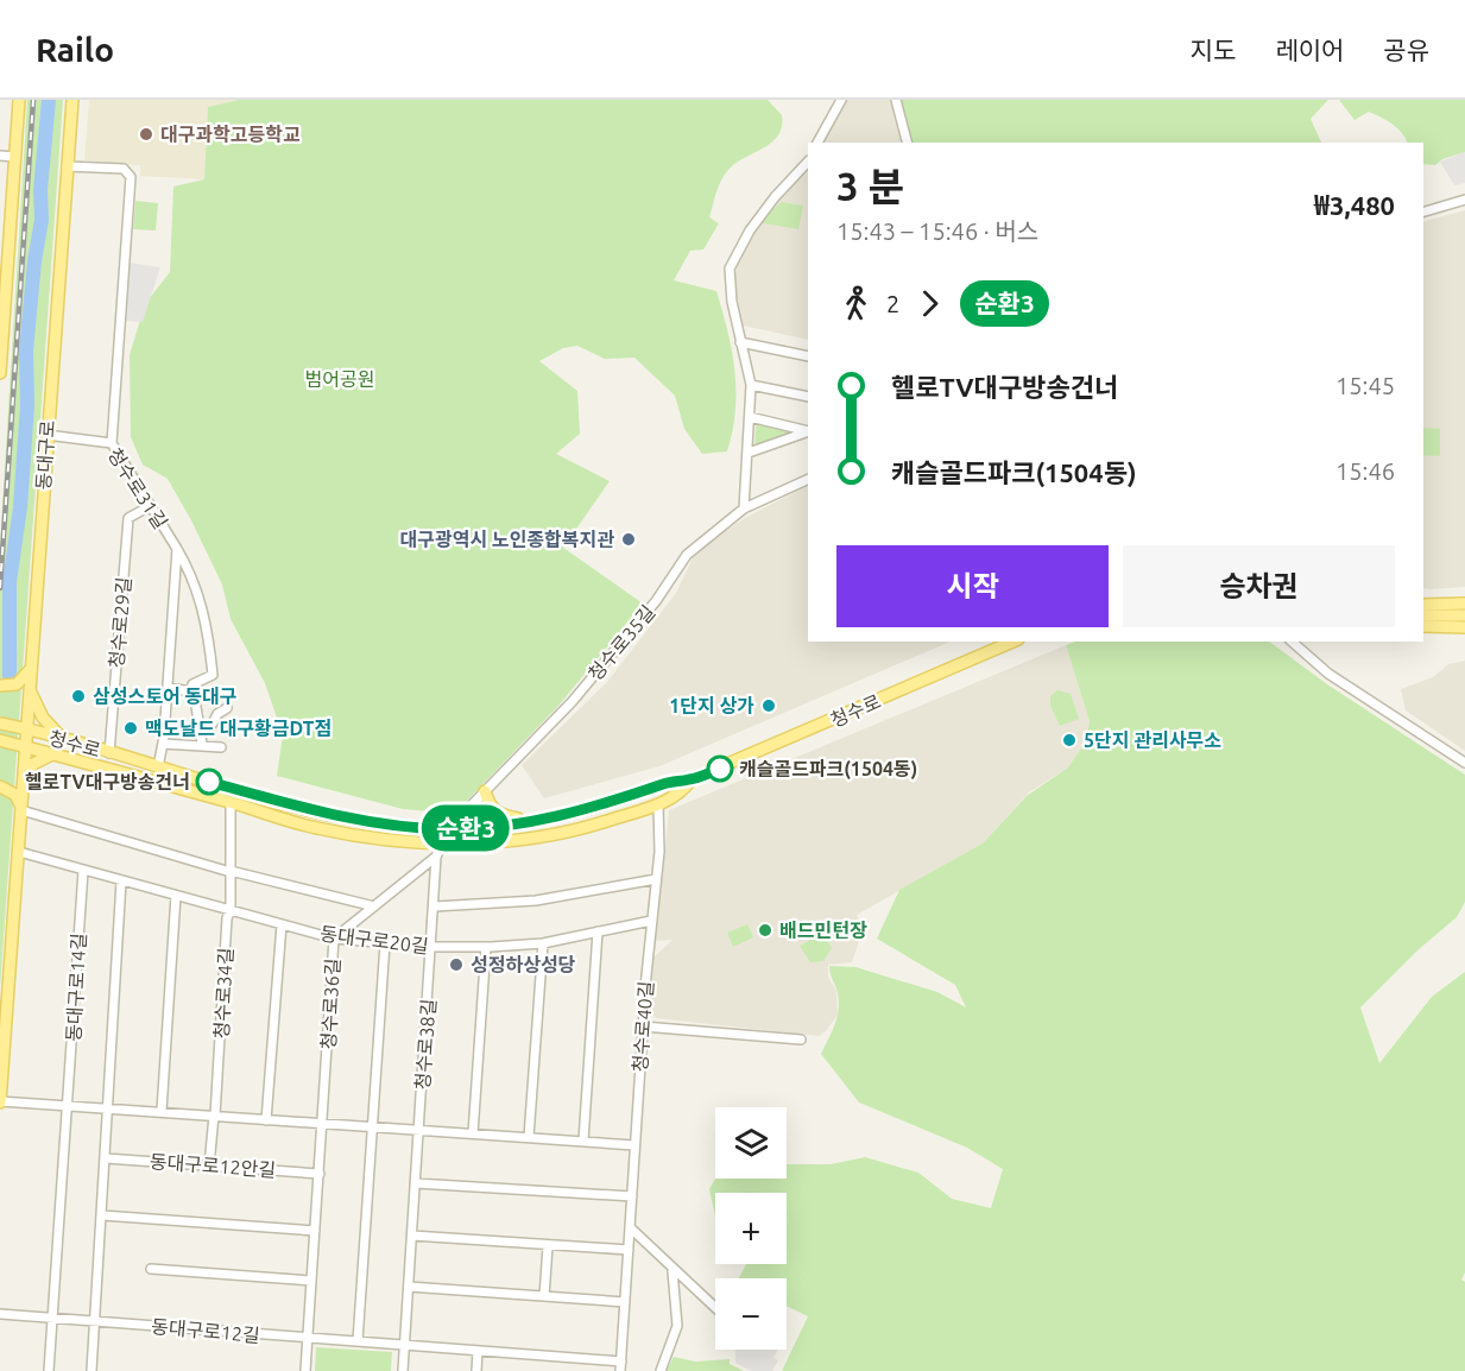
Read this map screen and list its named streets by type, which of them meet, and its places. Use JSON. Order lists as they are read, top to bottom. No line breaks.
{"streets":{"main road":["동대구로","청수로"],"street":["청수로31길","청수로29길","청수로35길","동대구로20길","동대구로14길","청수로34길","청수로36길","청수로40길","청수로38길","동대구로12안길","동대구로12길"]},"crossings":[["동대구로","청수로31길"],["동대구로","청수로"],["동대구로","동대구로20길"],["청수로31길","청수로29길"],["청수로31길","청수로"],["청수로29길","청수로"],["청수로35길","청수로"],["청수로35길","청수로36길"],["청수로","청수로34길"],["청수로","청수로36길"],["청수로","청수로40길"],["동대구로20길","동대구로14길"],["동대구로20길","청수로34길"],["동대구로20길","청수로36길"],["동대구로20길","청수로40길"],["동대구로20길","청수로38길"],["청수로36길","청수로38길"],["청수로36길","동대구로12안길"],["청수로36길","동대구로12길"],["청수로40길","동대구로12길"],["청수로38길","동대구로12길"]],"parks":["범어공원"],"places":["대구과학고등학교","대구광역시 노인종합복지관","삼성스토어 동대구","1단지 상가","맥도날드 대구황금DT점","5단지 관리사무소","캐슬골드파크(1504동)","헬로TV대구방송건너","배드민턴장","성정하상성당"],"lines":["bus line 순환3"],"page":{"header":"Railo","nav":["지도","레이어","공유"],"on_map":"순환3","heading":["3 분","15:43 – 15:46 · 버스","₩3,480"],"legs":["2","순환3"],"list":[{"name":"헬로TV대구방송건너","value":"15:45"},{"name":"캐슬골드파크(1504동)","value":"15:46"}],"buttons":["시작","승차권"],"map_buttons":["+","−"]}}
